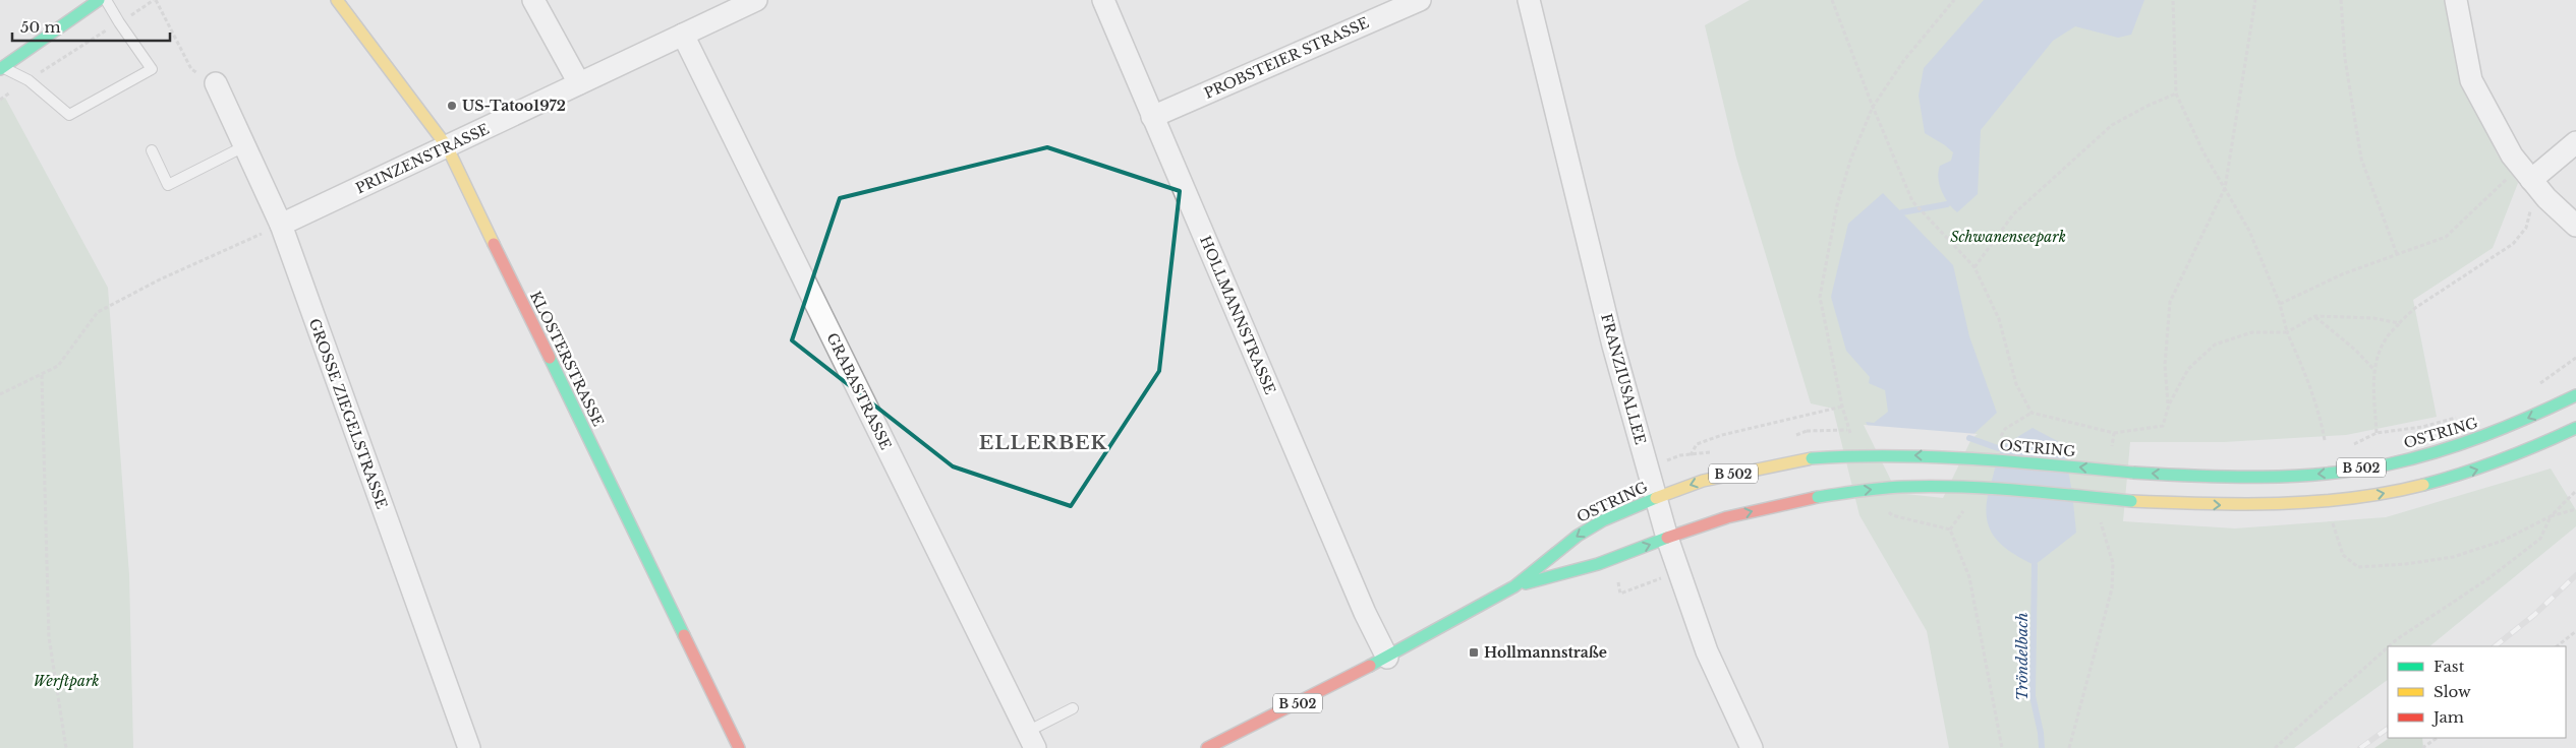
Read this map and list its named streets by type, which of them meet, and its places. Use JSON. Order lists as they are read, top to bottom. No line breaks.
{"streets":{"main road":["KLOSTERSTRASSE","OSTRING","B 502"],"street":["PROBSTEIER STRASSE","PRINZENSTRASSE","HOLLMANNSTRASSE","FRANZIUSALLEE","GRABASTRASSE","GROSSE ZIEGELSTRASSE"]},"crossings":[["PROBSTEIER STRASSE","HOLLMANNSTRASSE"],["PRINZENSTRASSE","KLOSTERSTRASSE"],["PRINZENSTRASSE","GRABASTRASSE"],["PRINZENSTRASSE","GROSSE ZIEGELSTRASSE"],["HOLLMANNSTRASSE","OSTRING"],["FRANZIUSALLEE","OSTRING"]],"districts":["ELLERBEK"],"water":["Tröndelbach"],"parks":["Schwanenseepark","Werftpark"],"places":{"other":["US-Tatoo1972"],"transit":["Hollmannstraße"]},"legend":["Fast","Slow","Jam"],"scale_bar":"50 m"}
